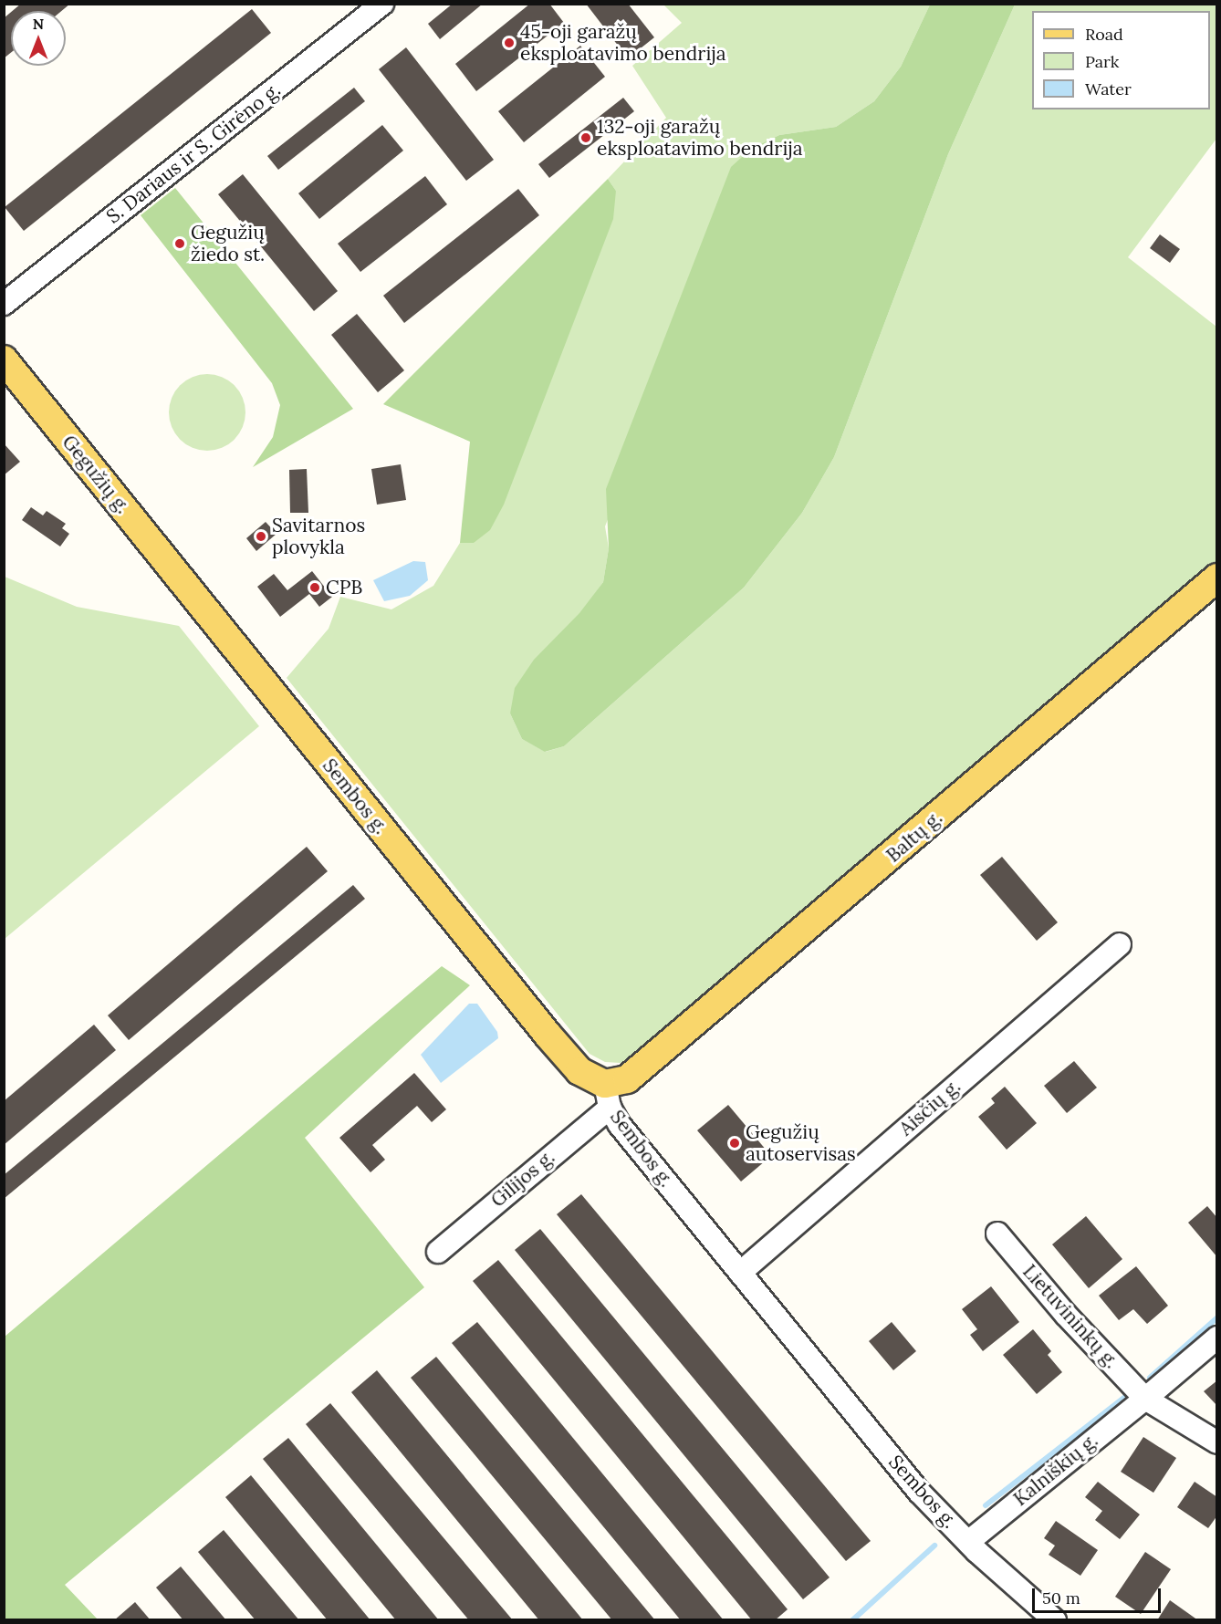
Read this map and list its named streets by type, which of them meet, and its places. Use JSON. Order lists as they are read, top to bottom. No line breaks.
{"streets":{"main road":["Gegužių g.","Sembos g.","Baltų g."],"street":["S. Dariaus ir S. Girėno g.","Aisčių g.","Gilijos g.","Lietuvininkų g.","Kalniškių g."]},"crossings":[["Gegužių g.","Sembos g."],["Sembos g.","Baltų g."],["Sembos g.","Aisčių g."],["Sembos g.","Gilijos g."],["Sembos g.","Kalniškių g."],["Baltų g.","Gilijos g."],["Lietuvininkų g.","Kalniškių g."]],"places":["45-oji garažų eksploatavimo bendrija","132-oji garažų eksploatavimo bendrija","Gegužių žiedo st.","Savitarnos plovykla","CPB","Gegužių autoservisas"],"legend":["Road","Park","Water"],"scale_bar":"50 m","north":"top"}
